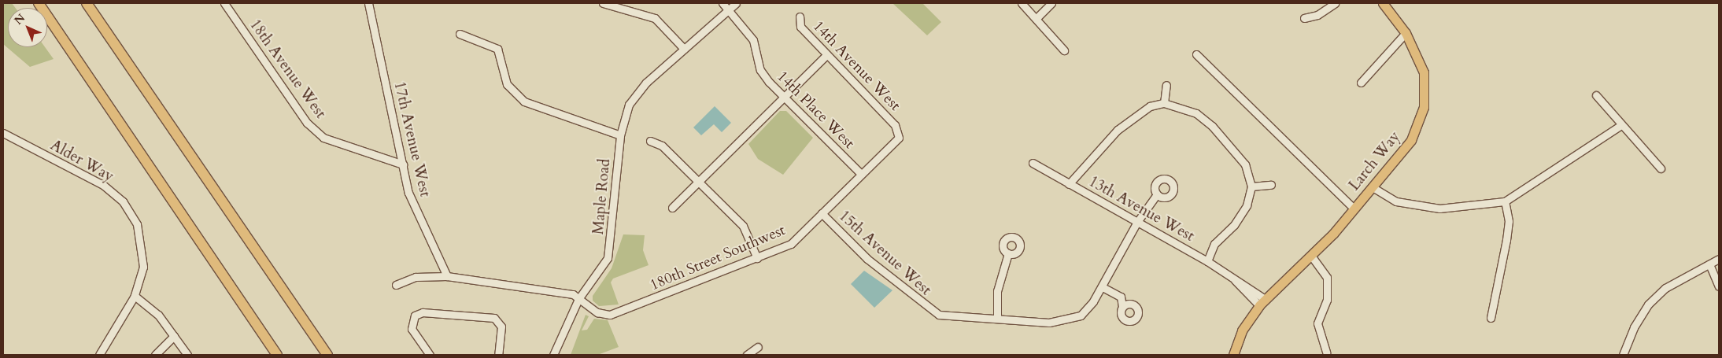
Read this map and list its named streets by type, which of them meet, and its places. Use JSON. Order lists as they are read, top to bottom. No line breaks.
{"streets":{"main road":["Larch Way"],"street":["14th Avenue West","18th Avenue West","14th Place West","17th Avenue West","Alder Way","Maple Road","13th Avenue West","15th Avenue West","180th Street Southwest"]},"crossings":[["14th Avenue West","180th Street Southwest"],["18th Avenue West","17th Avenue West"],["14th Place West","Maple Road"],["14th Place West","180th Street Southwest"],["Larch Way","13th Avenue West"],["Maple Road","180th Street Southwest"],["13th Avenue West","15th Avenue West"],["15th Avenue West","180th Street Southwest"]],"north":"top left"}
